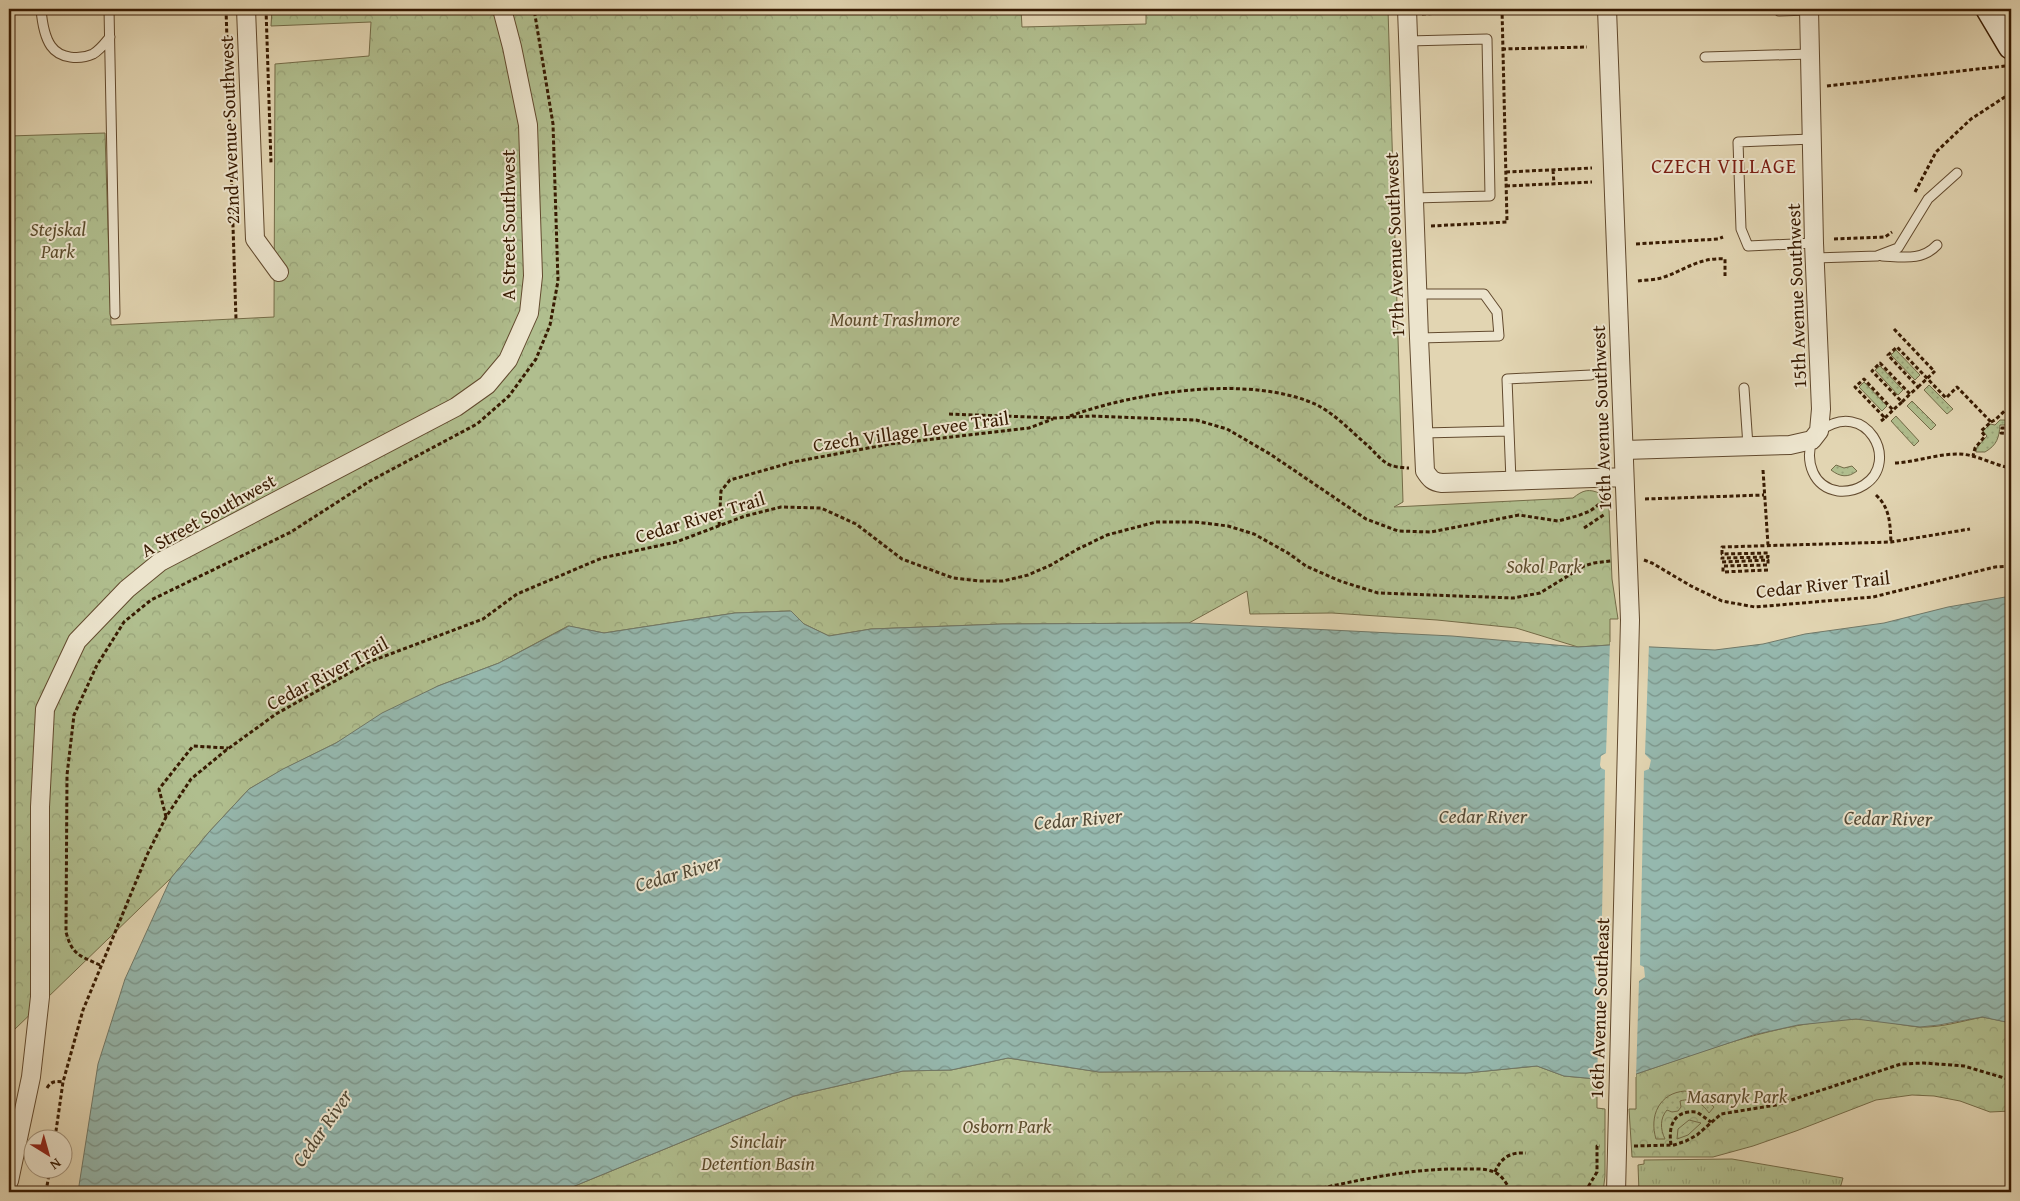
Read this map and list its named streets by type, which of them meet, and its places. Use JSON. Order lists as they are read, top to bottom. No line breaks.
{"streets":{"street":["22nd Avenue Southwest","A Street Southwest","17th Avenue Southwest","15th Avenue Southwest","16th Avenue Southwest","16th Avenue Southeast"],"path":["Czech Village Levee Trail","Cedar River Trail"]},"crossings":[["16th Avenue Southwest","16th Avenue Southeast"],["Czech Village Levee Trail","Cedar River Trail"]],"districts":["CZECH VILLAGE"],"water":["Cedar River"],"parks":["Stejskal Park","Mount Trashmore","Sokol Park","Masaryk Park","Osborn Park","Sinclair Detention Basin"],"north":"bottom right"}
